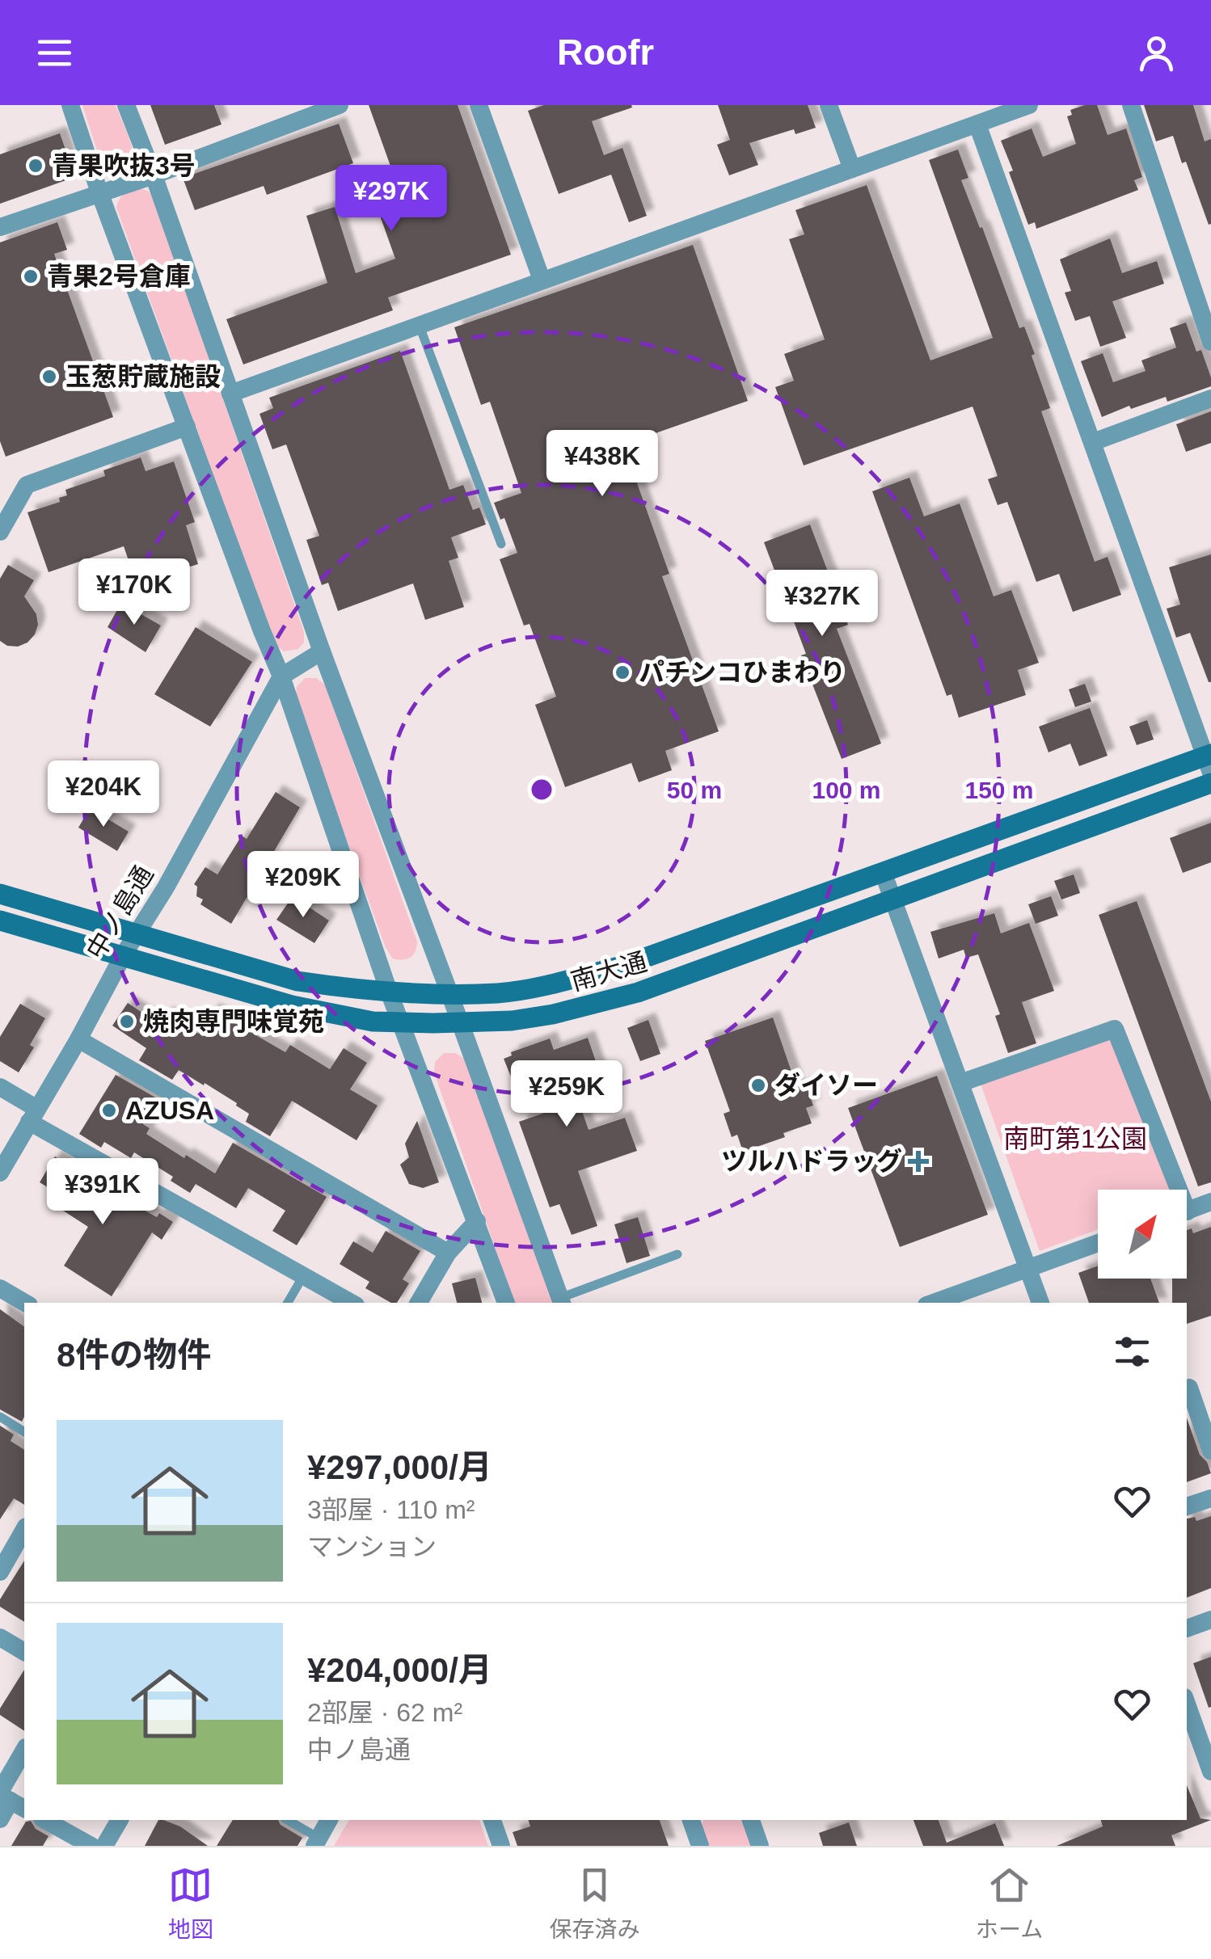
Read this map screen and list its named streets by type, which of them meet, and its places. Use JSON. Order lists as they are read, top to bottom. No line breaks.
{"streets":{"street":["中ノ島通","南大通"]},"crossings":[["中ノ島通","南大通"]],"parks":["南町第1公園"],"places":{"other":["青果吹抜3号","青果2号倉庫","玉葱貯蔵施設","パチンコひまわり","焼肉専門味覚苑","ダイソー","AZUSA"],"health":["ツルハドラッグ"]},"north":"top right","page":{"header":"Roofr","price":["¥297K","¥438K","¥170K","¥327K","¥204K","¥209K","¥259K","¥391K"],"heading":"8件の物件","list":[{"name":"¥297,000/月","note":"3部屋 · 110 m² · マンション"},{"name":"¥204,000/月","note":"2部屋 · 62 m² · 中ノ島通"}],"tabs":["地図","保存済み","ホーム"]},"rings":["50 m","100 m","150 m"]}
